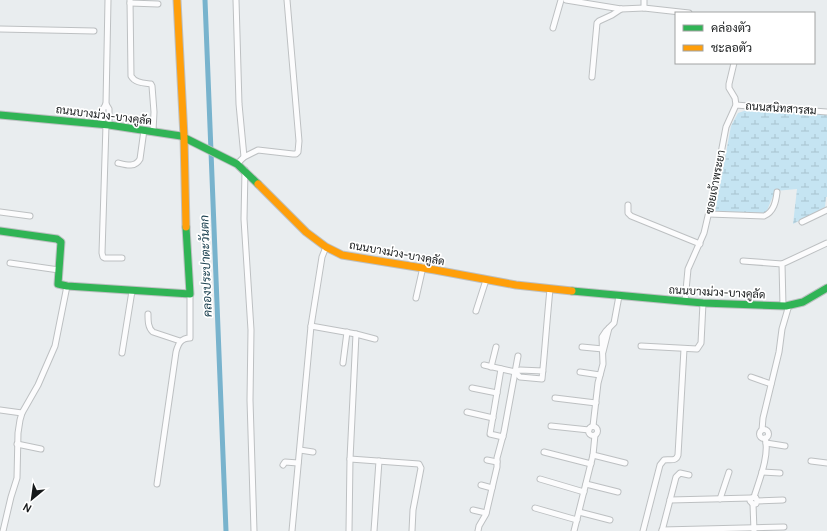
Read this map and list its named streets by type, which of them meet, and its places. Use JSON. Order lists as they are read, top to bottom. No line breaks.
{"streets":{"street":["ถนนสนิทสารสม","ถนนบางม่วง-บางคูลัด","ซอยเจ้าพระยา"]},"crossings":[["ถนนสนิทสารสม","ซอยเจ้าพระยา"],["ถนนบางม่วง-บางคูลัด","ซอยเจ้าพระยา"]],"water":["คลองประปาตะวันตก"],"legend":["คล่องตัว","ชะลอตัว"],"north":"bottom left"}
